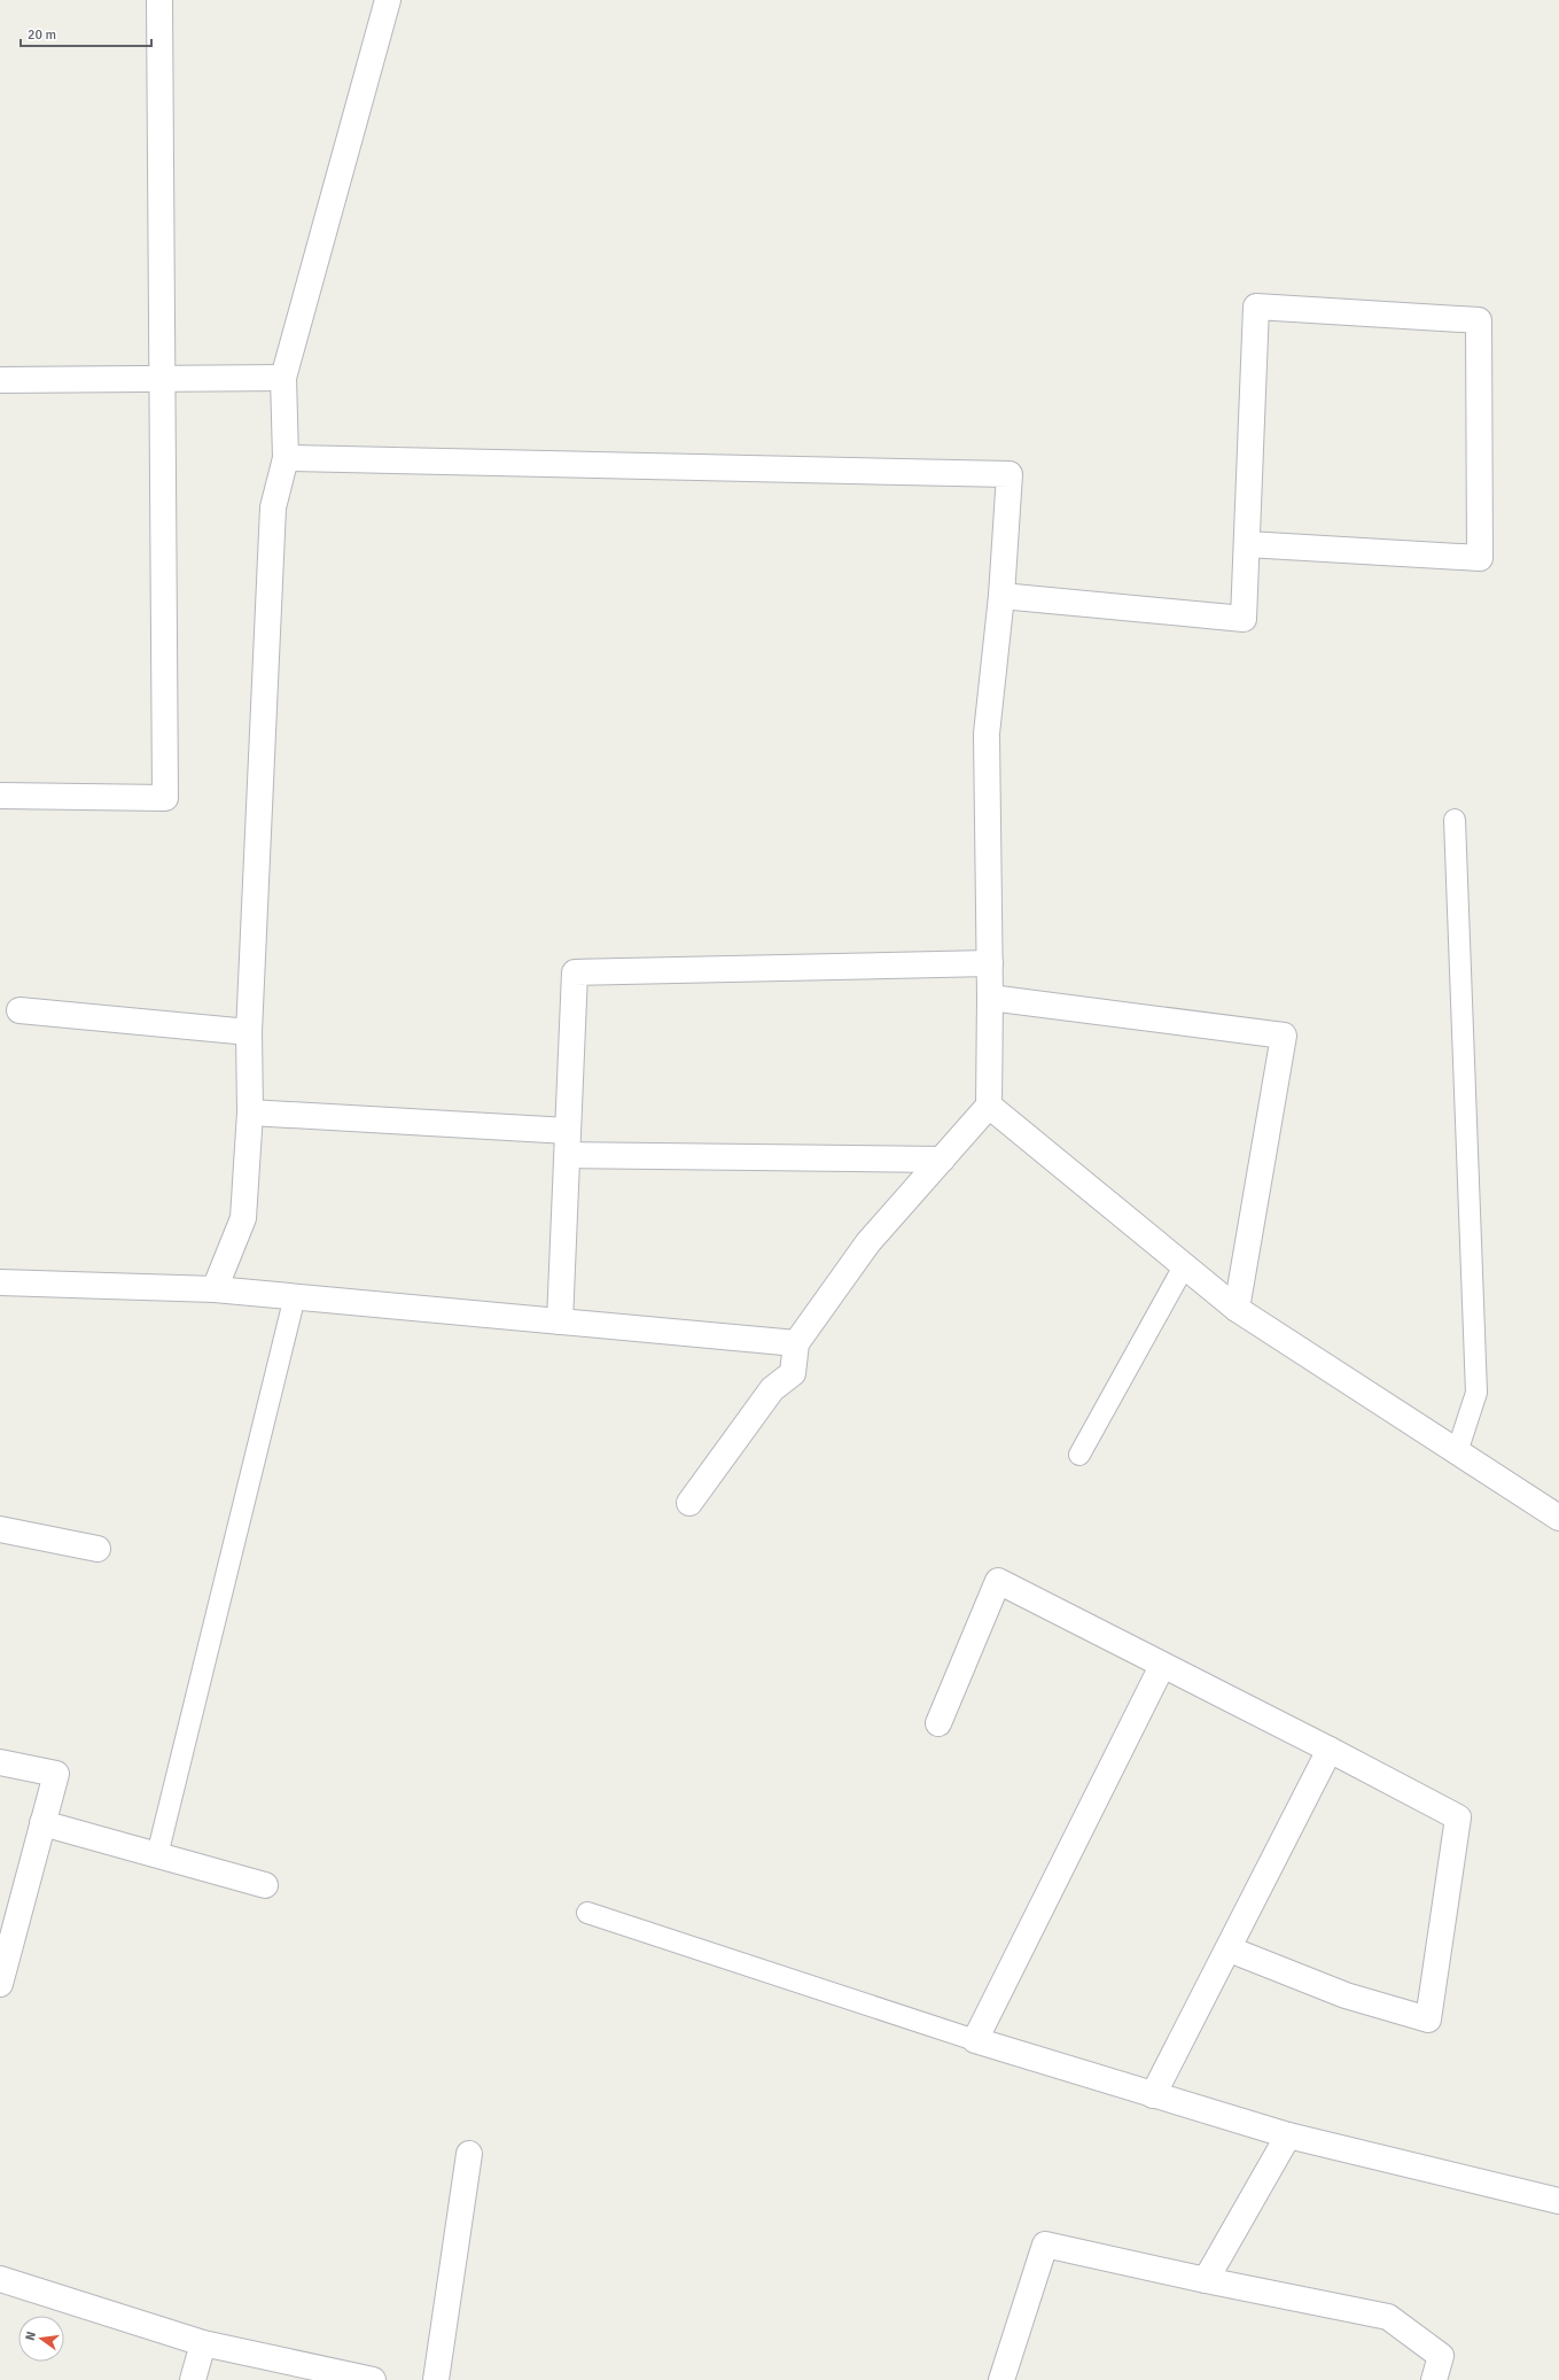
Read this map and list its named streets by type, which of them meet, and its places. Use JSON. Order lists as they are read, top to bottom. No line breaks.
{"scale_bar":"20 m","north":"left"}
